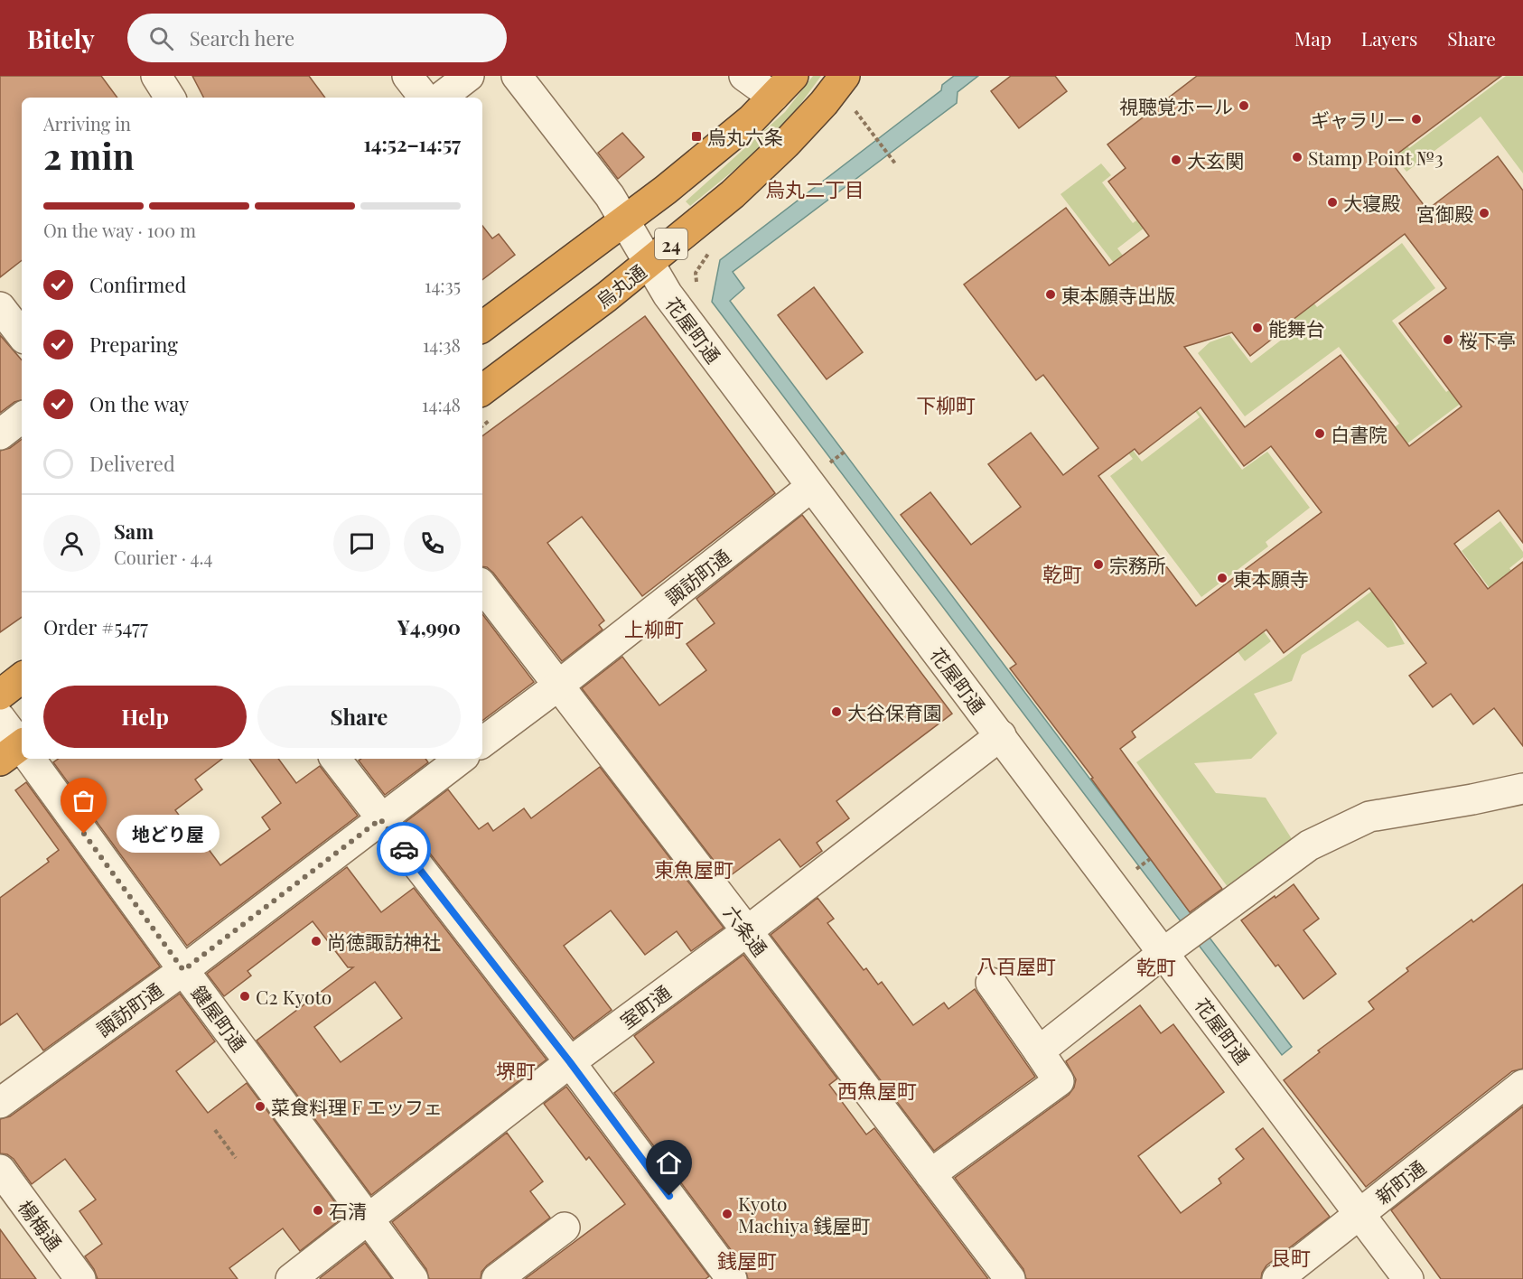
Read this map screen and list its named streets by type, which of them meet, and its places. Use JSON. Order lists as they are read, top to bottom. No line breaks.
{"streets":{"highway":["24","烏丸通"],"street":["花屋町通","諏訪町通","六条通","室町通","鍵屋町通","新町通","楊梅通"]},"crossings":[["24","花屋町通"],["烏丸通","花屋町通"],["花屋町通","諏訪町通"],["花屋町通","室町通"],["花屋町通","新町通"],["諏訪町通","六条通"],["諏訪町通","鍵屋町通"],["六条通","室町通"],["室町通","鍵屋町通"]],"districts":["烏丸二丁目","下柳町","乾町","上柳町","東魚屋町","八百屋町","乾町","堺町","西魚屋町","艮町","銭屋町"],"places":{"other":["視聴覚ホール","ギャラリー","Stamp Point №3","大玄関","大寝殿","宮御殿","東本願寺出版","能舞台","桜下亭","白書院","宗務所","東本願寺","大谷保育園","地どり屋","尚徳諏訪神社","C2 Kyoto","菜食料理 F エッフェ","石清","Kyoto Machiya 銭屋町"],"transit":["烏丸六条"]},"page":{"header":"Bitely","search":"Search here","nav":["Map","Layers","Share"],"heading":["2 min","Arriving in","14:52–14:57"],"panel":["Sam","Courier · 4.4","Order #5477","¥4,990"],"bar":"On the way · 100 m","list":[["Confirmed","14:35"],["Preparing","14:38"],["On the way","14:48"],"Delivered"],"buttons":["Help","Share"],"bubble":"地どり屋"}}
